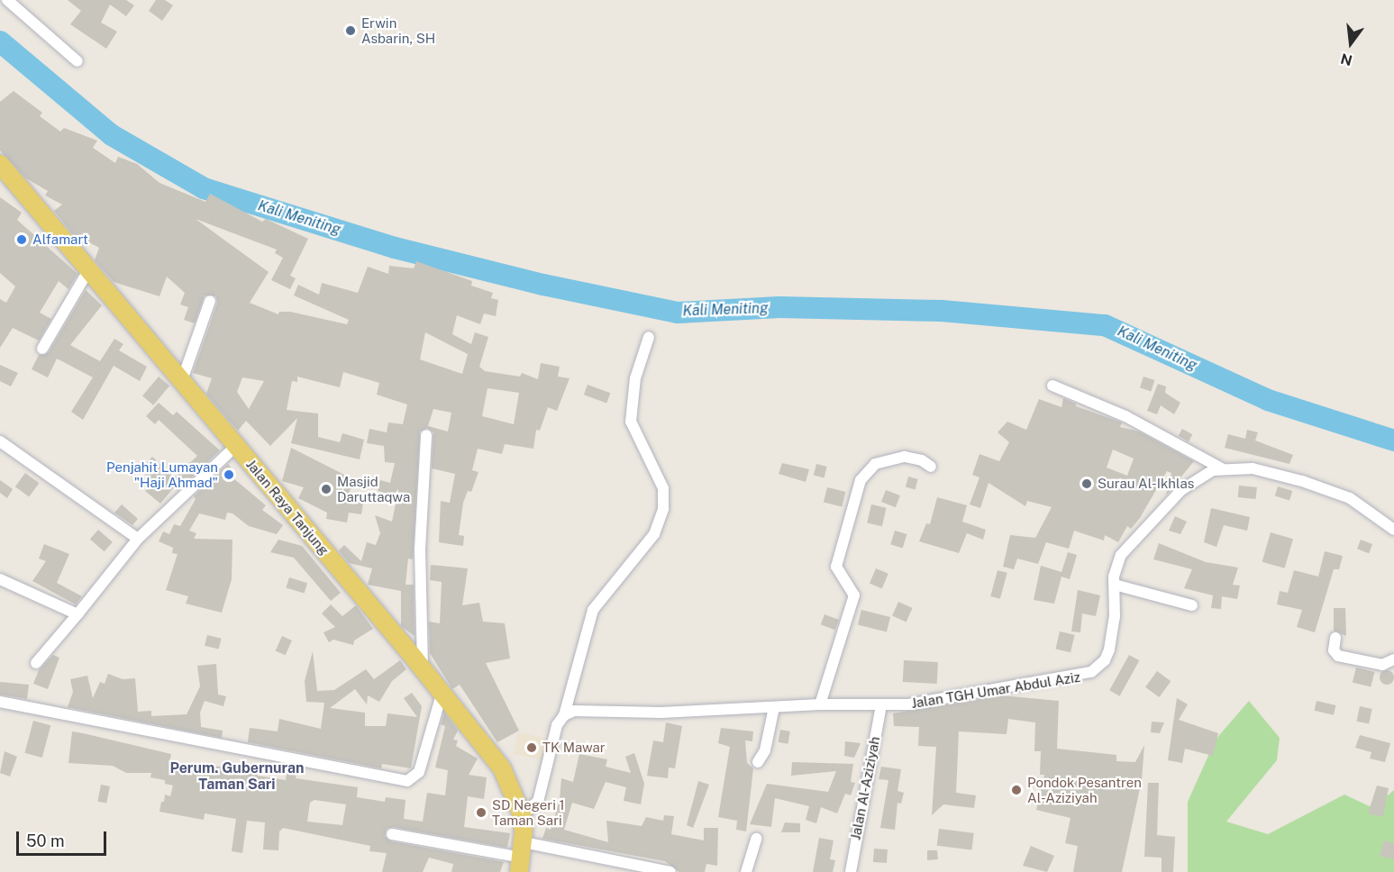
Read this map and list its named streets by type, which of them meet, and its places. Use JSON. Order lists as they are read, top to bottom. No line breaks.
{"streets":{"main road":["Jalan Raya Tanjung"],"street":["Jalan TGH Umar Abdul Aziz","Jalan Al-Aziziyah"]},"crossings":[["Jalan TGH Umar Abdul Aziz","Jalan Al-Aziziyah"]],"districts":["Perum. Gubernuran Taman Sari"],"water":["Kali Meniting"],"places":["Erwin Asbarin, SH","Alfamart","Penjahit Lumayan \"Haji Ahmad\"","Surau Al-Ikhlas","Masjid Daruttaqwa","TK Mawar","Pondok Pesantren Al-Aziziyah","SD Negeri 1 Taman Sari"],"scale_bar":"50 m","north":"bottom"}
